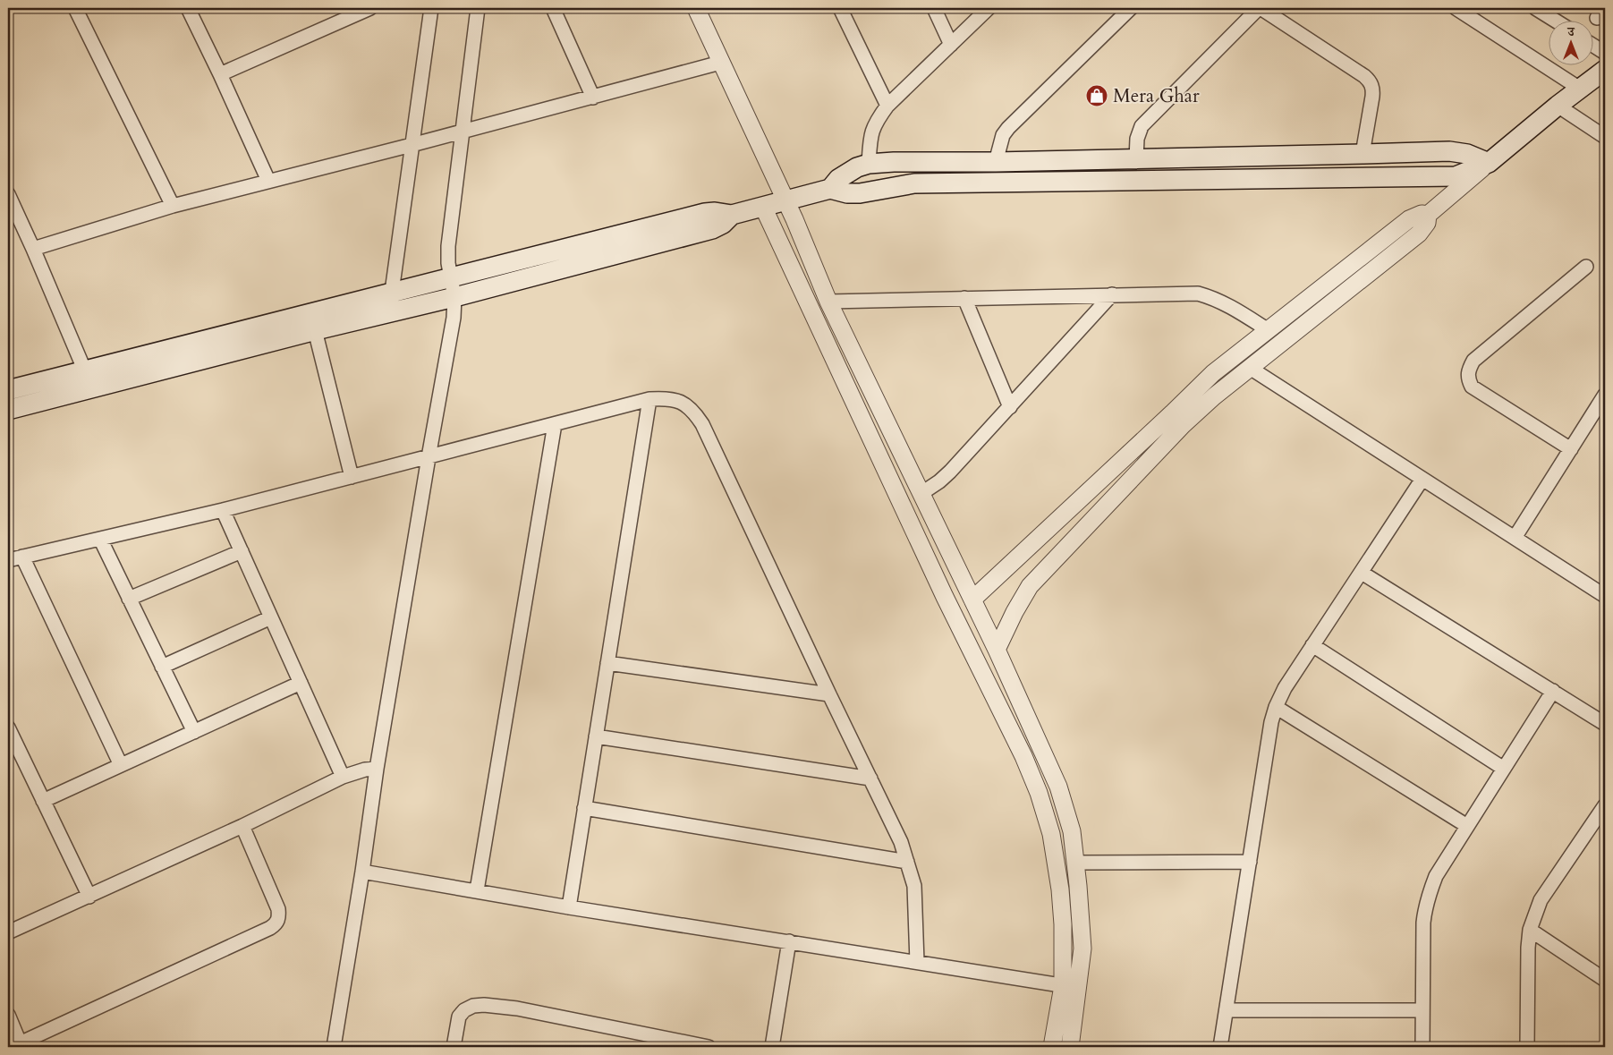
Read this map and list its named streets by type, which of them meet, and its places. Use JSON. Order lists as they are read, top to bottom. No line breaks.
{"places":{"shop":["Mera Ghar"]},"north":"top"}
